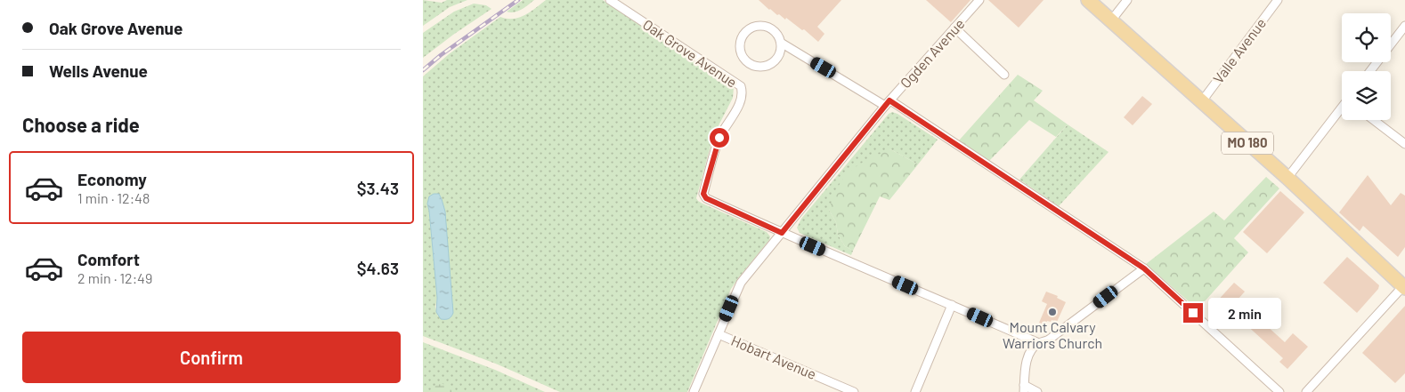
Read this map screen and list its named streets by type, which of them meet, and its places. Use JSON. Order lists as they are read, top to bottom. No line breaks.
{"streets":{"main road":["MO 180"],"street":["Valle Avenue","Oak Grove Avenue","Ogden Avenue","Hobart Avenue"]},"crossings":[["Valle Avenue","MO 180"],["Oak Grove Avenue","Ogden Avenue"],["Ogden Avenue","Hobart Avenue"]],"places":["Mount Calvary Warriors Church"],"page":{"banner":["Oak Grove Avenue","Wells Avenue"],"heading":"Choose a ride","list":[{"name":"Economy","note":"1 min · 12:48","value":"$3.43"},{"name":"Comfort","note":"2 min · 12:49","value":"$4.63"}],"bubble":"2 min","buttons":"Confirm"}}
